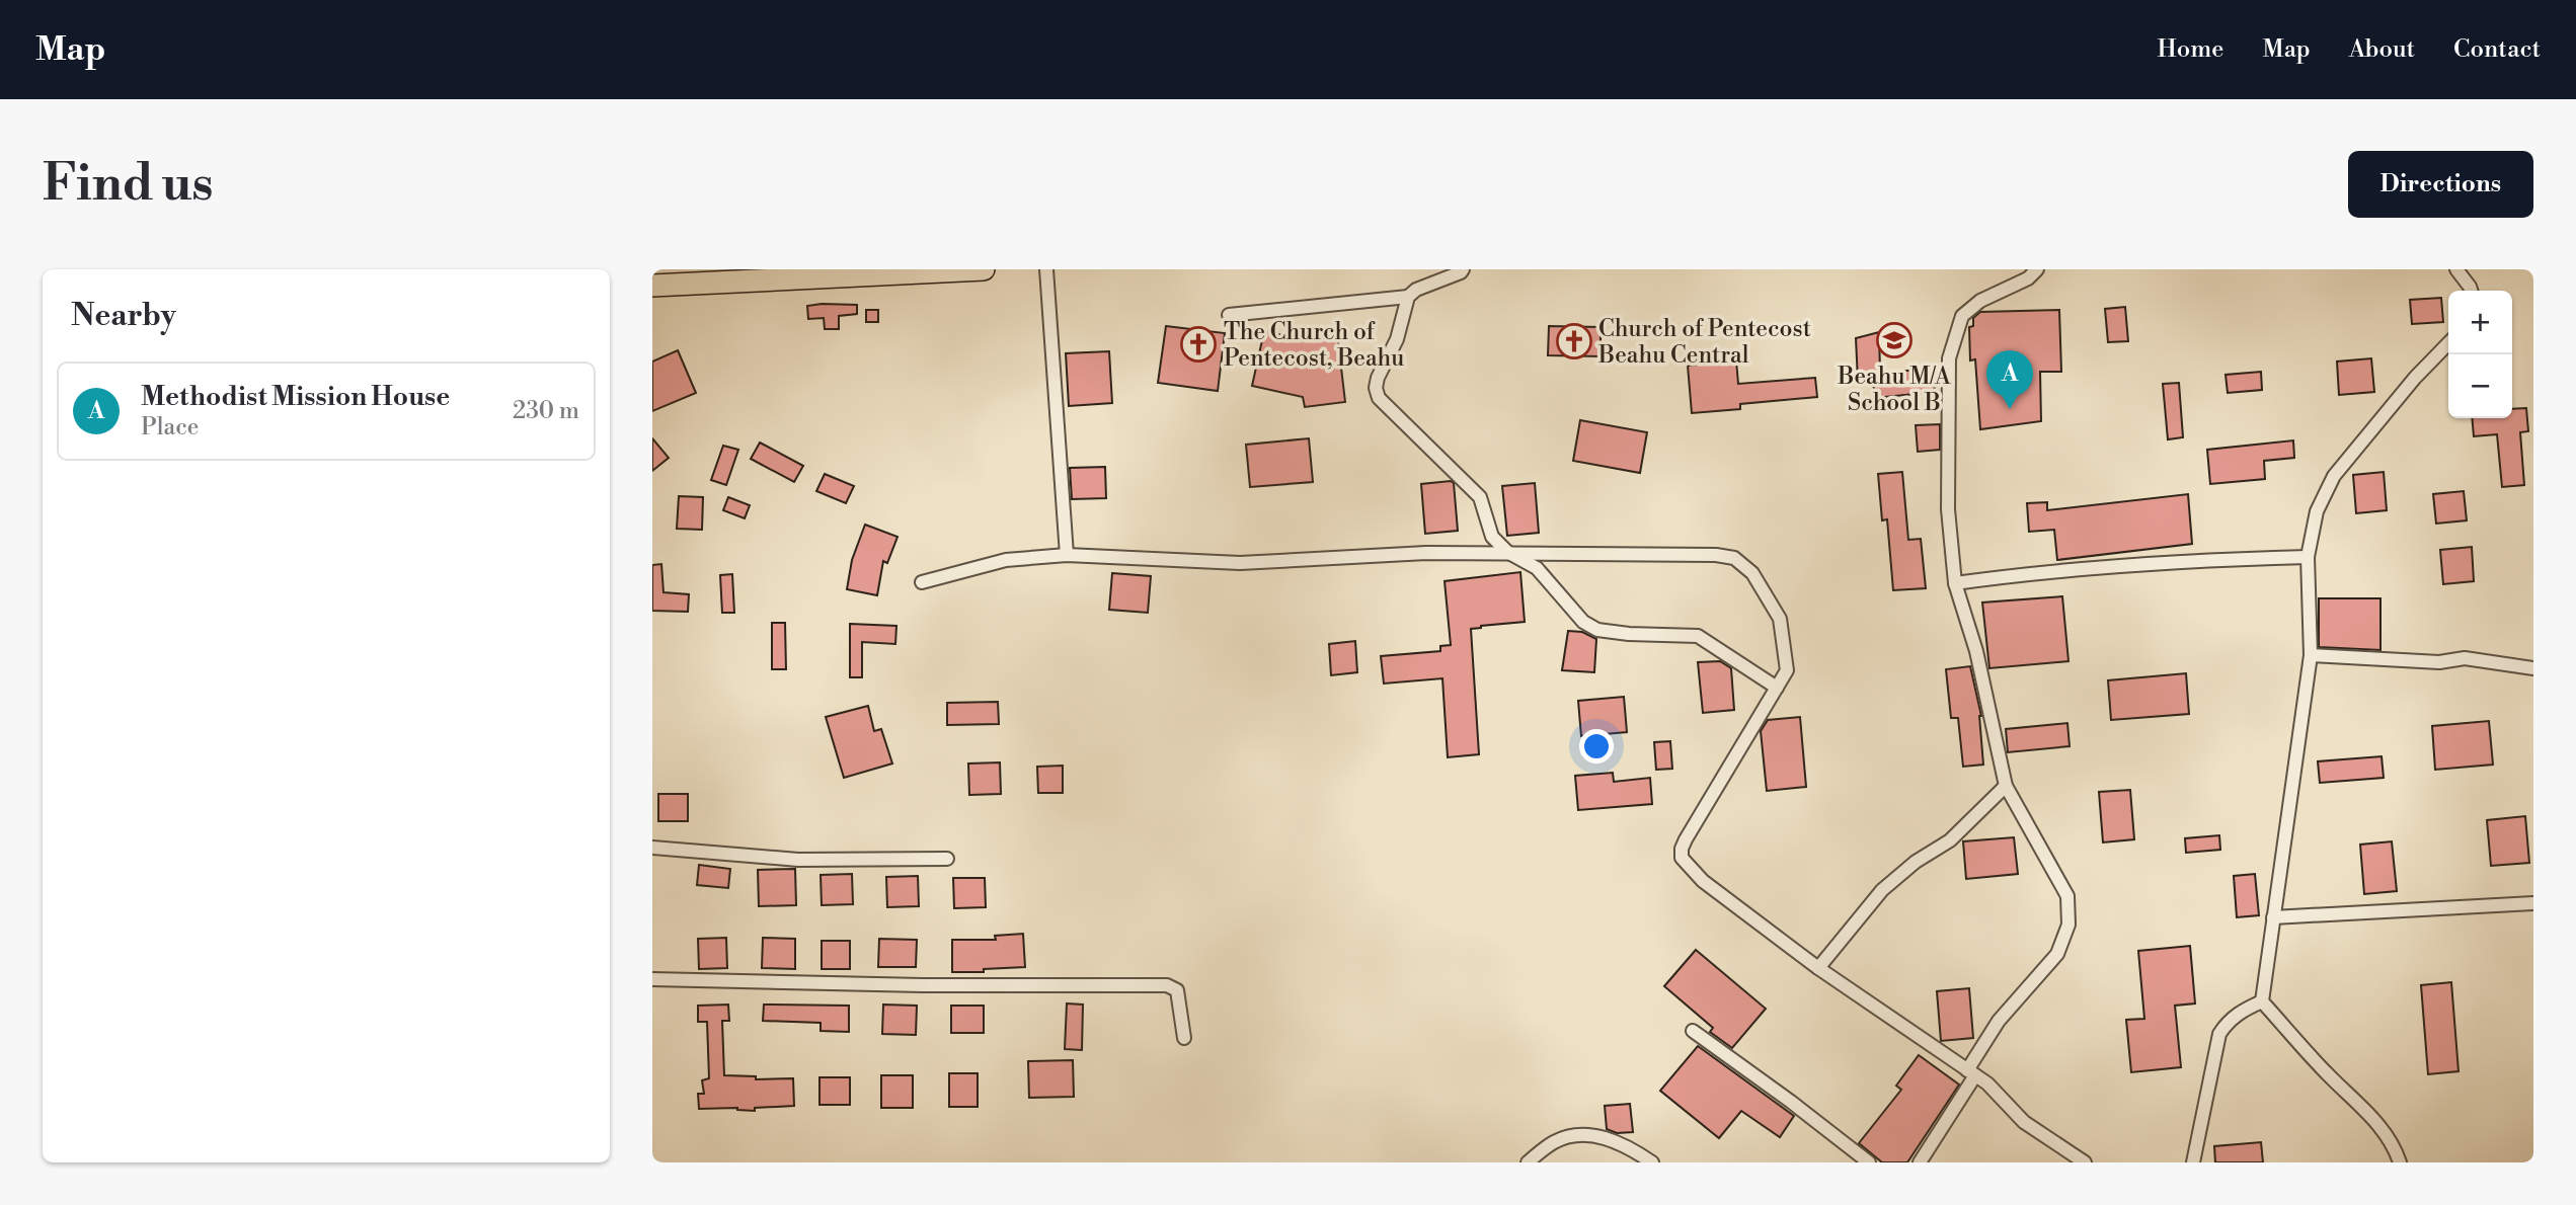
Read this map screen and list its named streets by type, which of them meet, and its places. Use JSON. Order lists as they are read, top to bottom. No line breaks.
{"places":{"school or university":["Beahu M/A School B"],"church":["Church of Pentecost Beahu Central","The Church of Pentecost, Beahu"]},"page":{"header":"Map","nav":["Home","Map","About","Contact"],"buttons":"Directions","title":"Find us","heading":"Nearby","map_buttons":["+","−"],"pins":"A","list":[{"mark":"A","name":"Methodist Mission House","note":"Place","value":"230 m"}]}}
